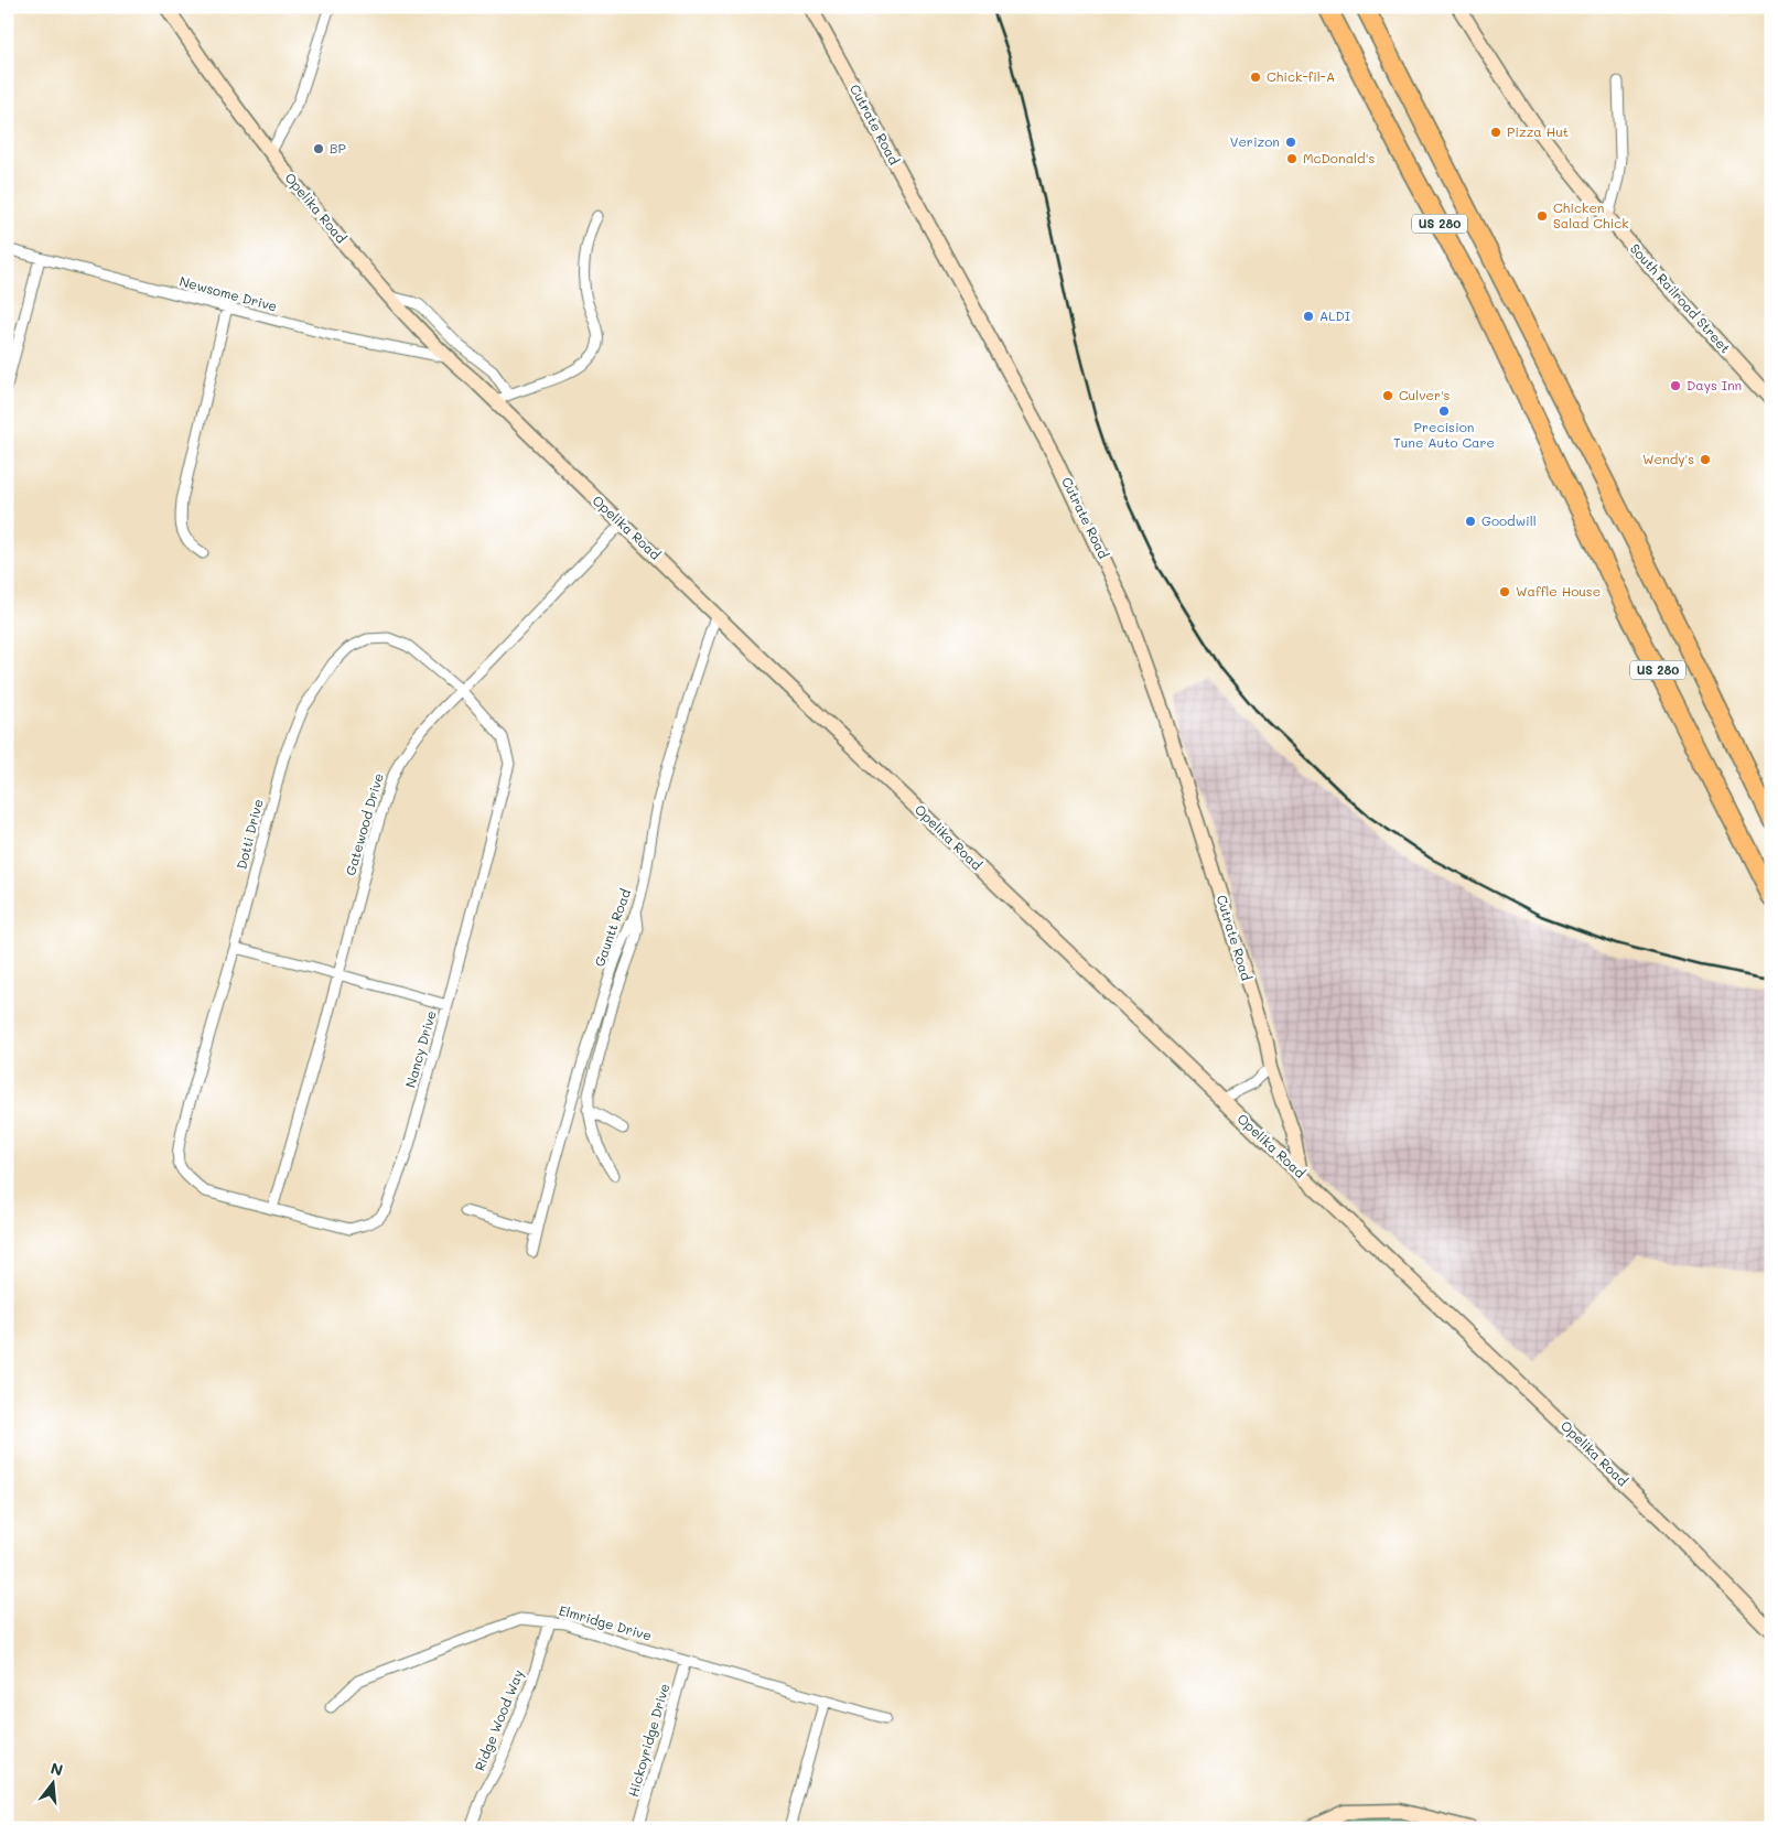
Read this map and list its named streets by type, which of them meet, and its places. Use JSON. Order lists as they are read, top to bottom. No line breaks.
{"streets":{"highway":["US 280"],"main road":["Cutrate Road","Opelika Road","South Railroad Street"],"street":["Newsome Drive","Gatewood Drive","Dotti Drive","Gauntt Road","Nancy Drive","Elmridge Drive","Ridge Wood Way","Hickoyridge Drive"]},"crossings":[["Cutrate Road","Opelika Road"],["Opelika Road","Newsome Drive"],["Opelika Road","Gatewood Drive"],["Opelika Road","Gauntt Road"],["Gatewood Drive","Dotti Drive"],["Gatewood Drive","Nancy Drive"],["Dotti Drive","Nancy Drive"],["Elmridge Drive","Ridge Wood Way"],["Elmridge Drive","Hickoyridge Drive"]],"places":["Chick-fil-A","Pizza Hut","Verizon","BP","McDonald's","Chicken Salad Chick","ALDI","Days Inn","Culver's","Precision Tune Auto Care","Wendy's","Goodwill","Waffle House"],"north":"top"}
